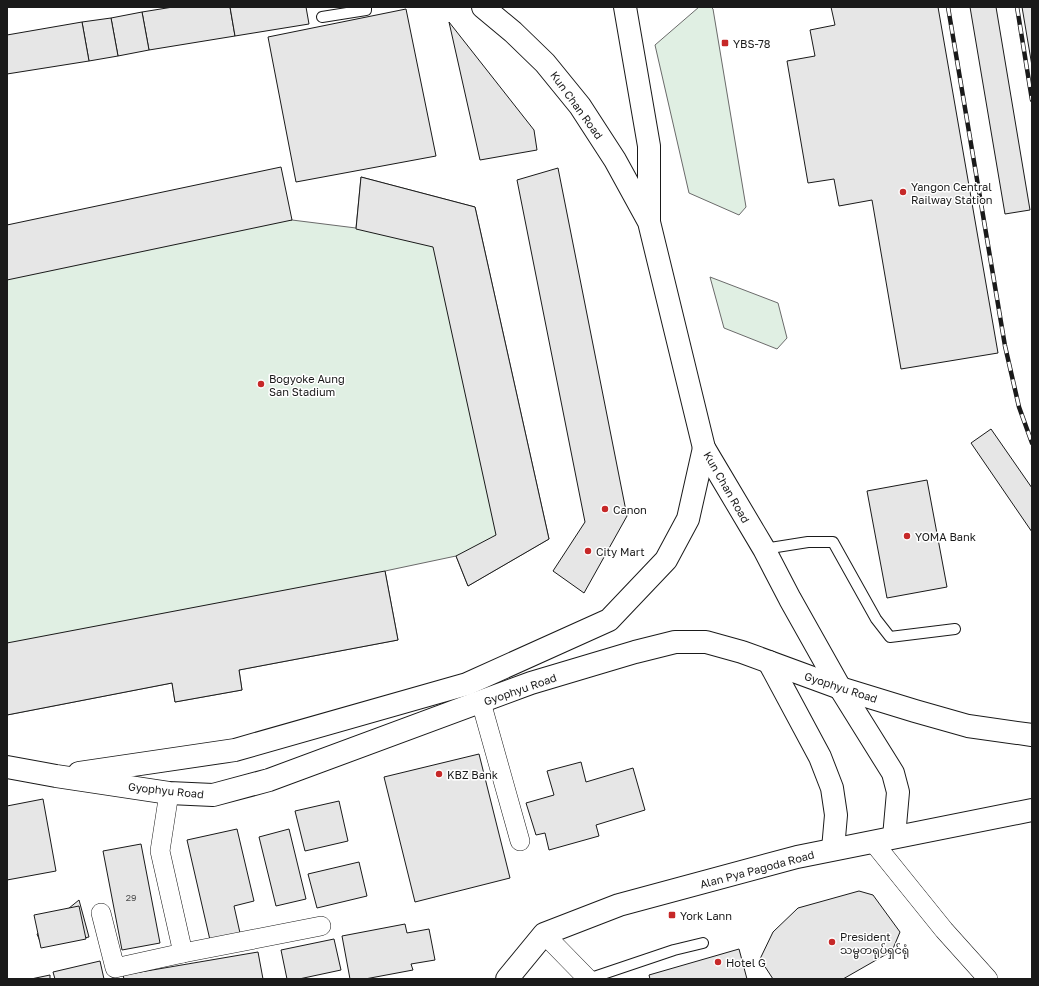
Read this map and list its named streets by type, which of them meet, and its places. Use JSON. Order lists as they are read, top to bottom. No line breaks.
{"streets":{"main road":["Kun Chan Road","Gyophyu Road","Alan Pya Pagoda Road"]},"crossings":[["Kun Chan Road","Gyophyu Road"],["Kun Chan Road","Alan Pya Pagoda Road"]],"places":{"transit":["YBS-78","York Lann"],"other":["Yangon Central Railway Station","Bogyoke Aung San Stadium","Canon","YOMA Bank","City Mart","KBZ Bank","President သမ္မတရုပ်ရှင်ရုံ","Hotel G"]},"house_numbers":["29"]}
